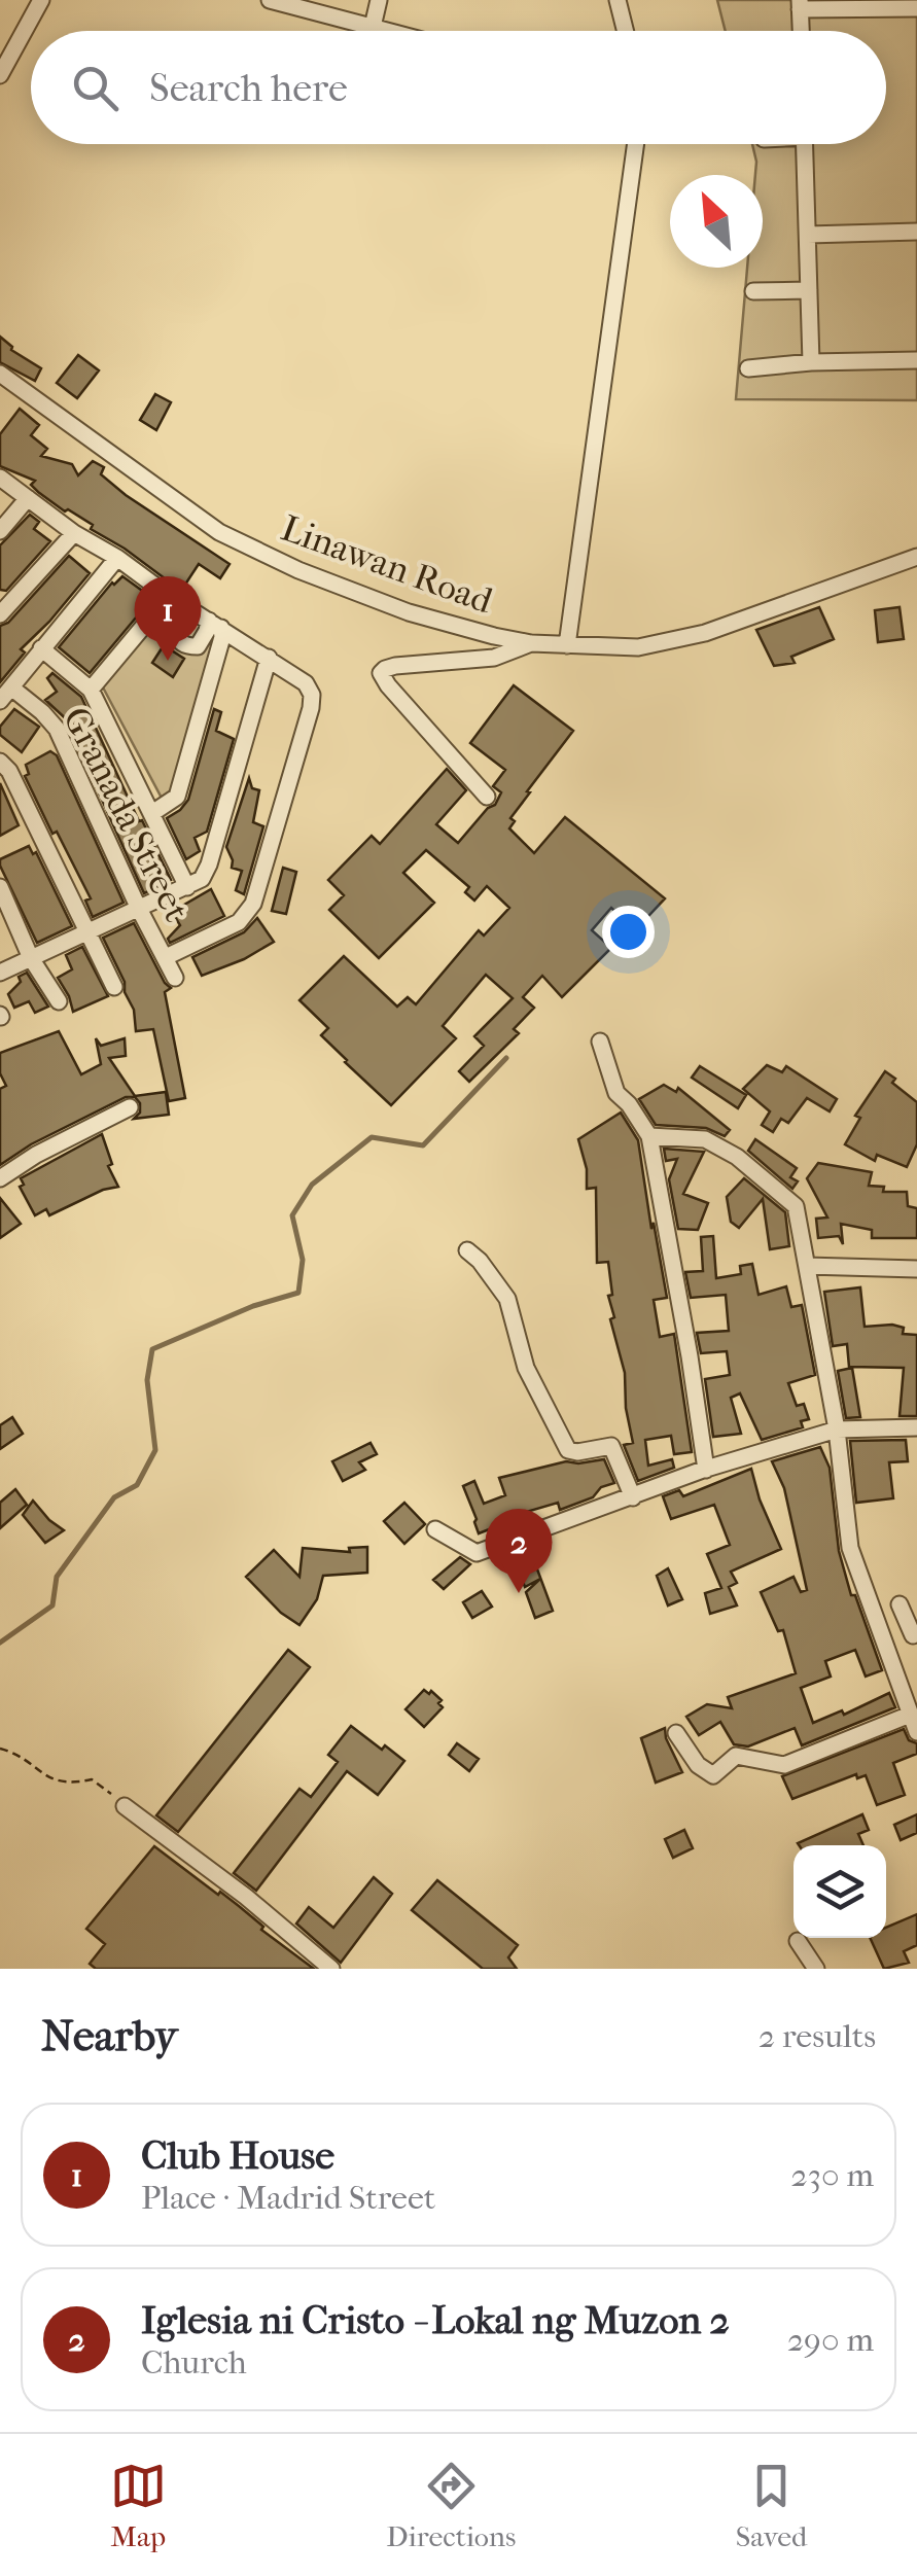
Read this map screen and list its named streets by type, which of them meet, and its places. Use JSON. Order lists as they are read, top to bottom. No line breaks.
{"streets":{"street":["Linawan Road","Granada Street"]},"north":"top left","page":{"search":"Search here","pins":["1","2"],"heading":["Nearby","2 results"],"list":[{"mark":"1","name":"Club House","note":"Place · Madrid Street","value":"230 m"},{"mark":"2","name":"Iglesia ni Cristo - Lokal ng Muzon 2","note":"Church","value":"290 m"}],"nav":["Map","Directions","Saved"]}}
